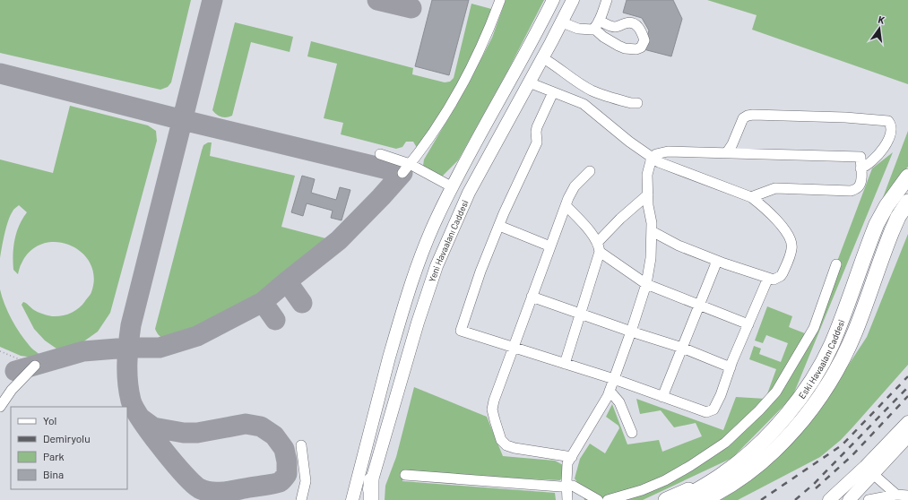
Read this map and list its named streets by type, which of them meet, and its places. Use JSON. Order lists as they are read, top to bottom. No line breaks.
{"streets":{"highway":["Eski Havaalanı Caddesi"],"main road":["Yeni Havaalanı Caddesi"]},"legend":["Yol","Demiryolu","Park","Bina"],"north":"top"}
